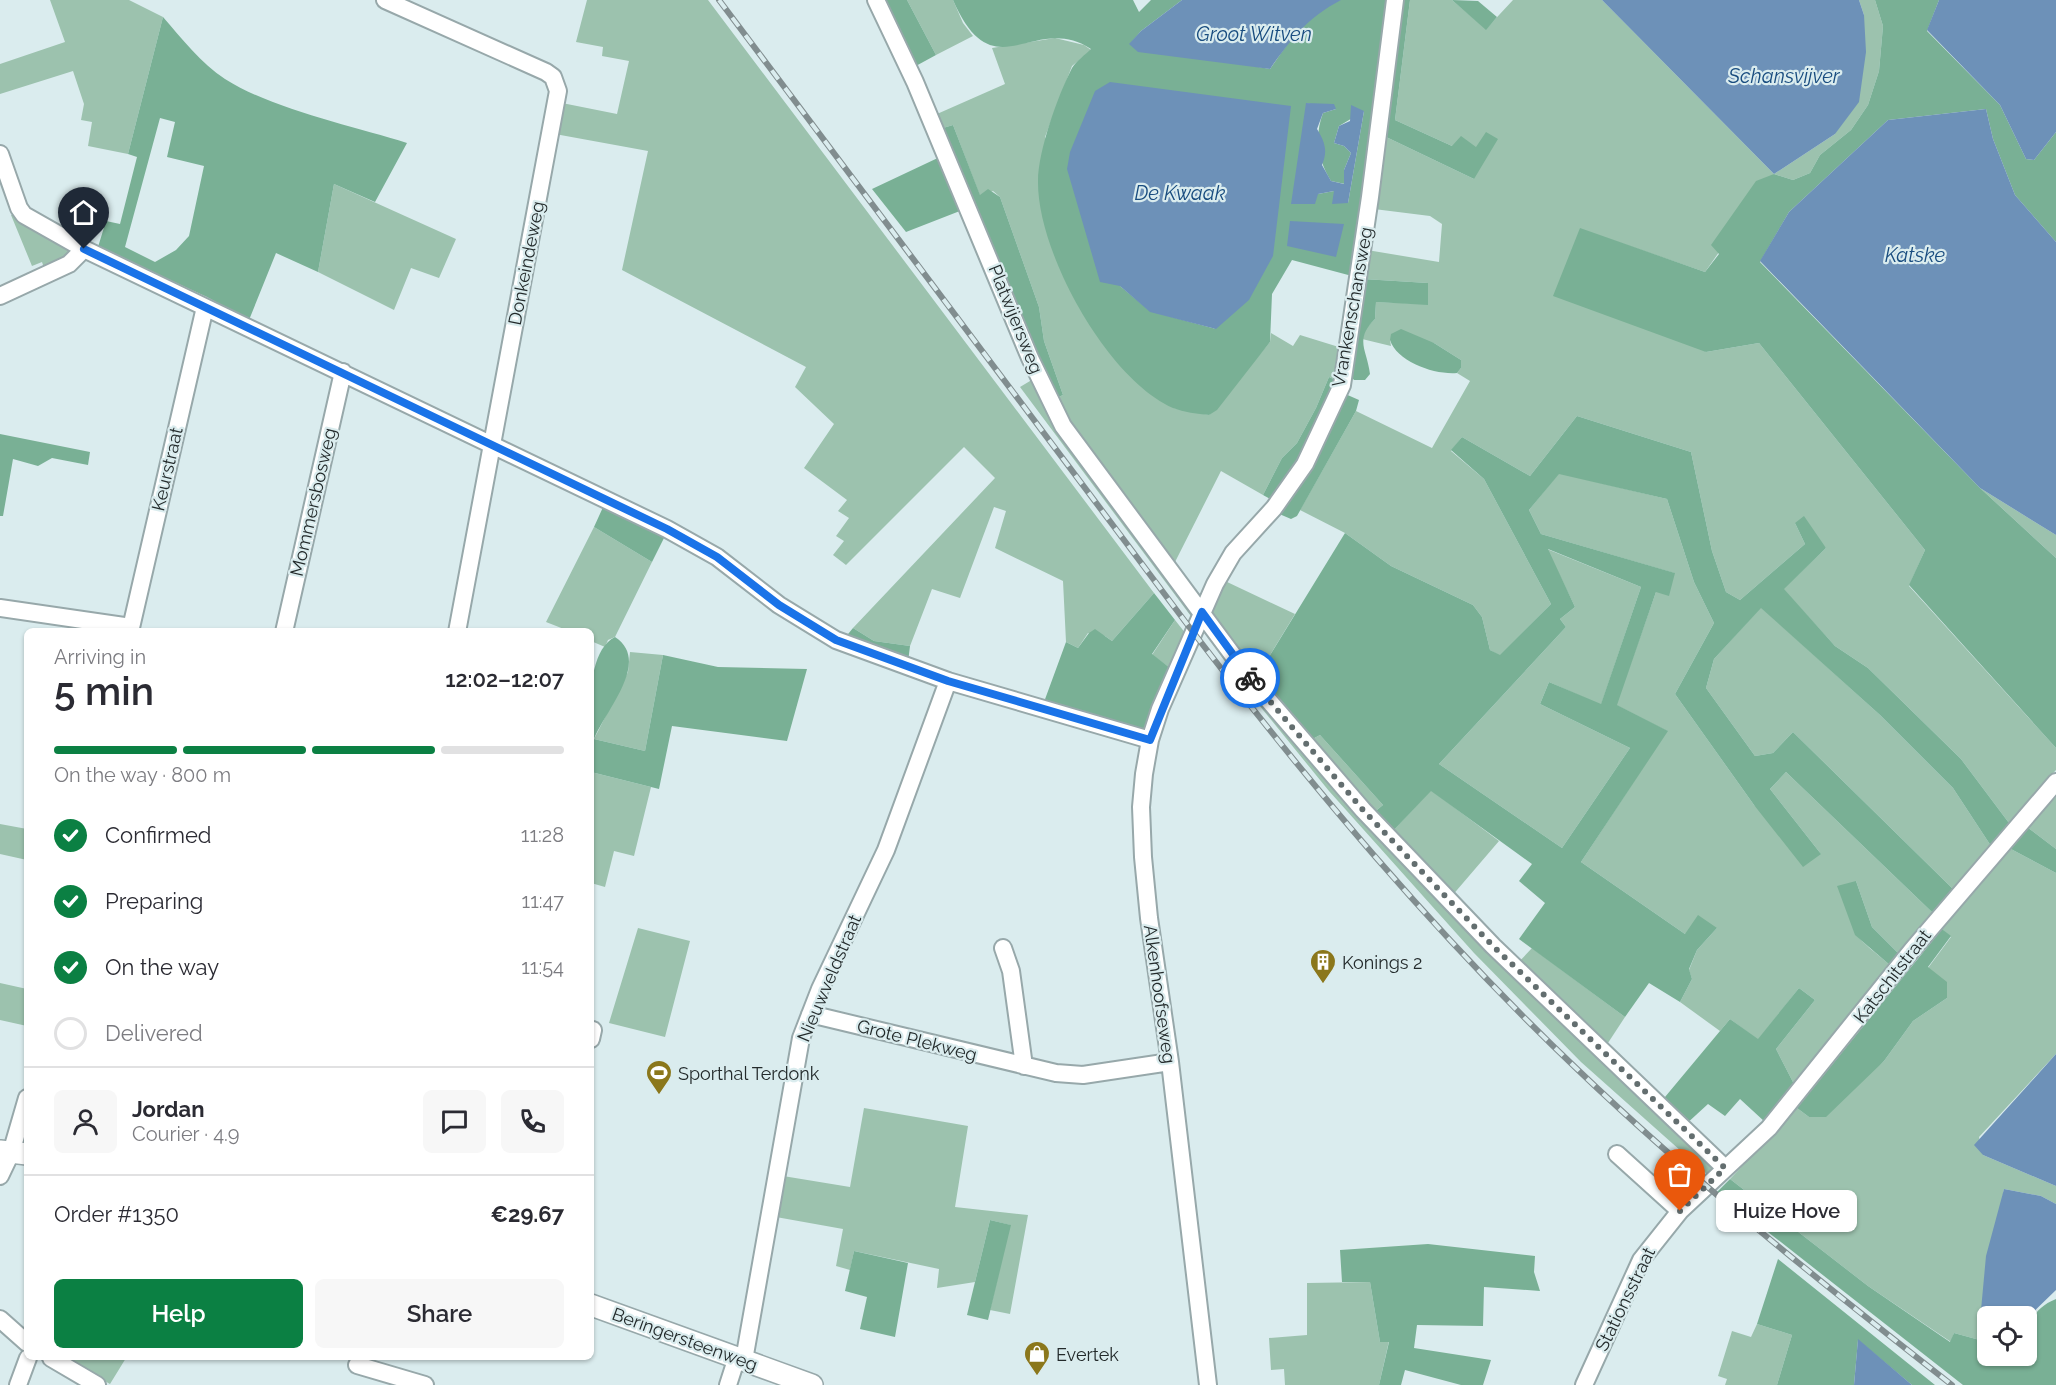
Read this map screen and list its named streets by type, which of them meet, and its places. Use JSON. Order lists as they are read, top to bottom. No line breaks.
{"streets":{"main road":["Beringersteenweg"],"street":["Donkeindeweg","Vrankenschansweg","Platwijersweg","Keurstraat","Mommersbosweg","Katschitstraat","Nieuwveldstraat","Alkenhoofseweg","Grote Plekweg","Stationsstraat"]},"crossings":[["Vrankenschansweg","Platwijersweg"],["Vrankenschansweg","Alkenhoofseweg"],["Platwijersweg","Katschitstraat"],["Platwijersweg","Alkenhoofseweg"],["Platwijersweg","Stationsstraat"],["Katschitstraat","Stationsstraat"],["Nieuwveldstraat","Grote Plekweg"],["Nieuwveldstraat","Beringersteenweg"],["Alkenhoofseweg","Grote Plekweg"]],"water":["Groot Witven","Schansvijver","De Kwaak","Katske"],"places":{"building":["Konings 2"],"sports":["Sporthal Terdonk"],"other":["Huize Hove"],"shop":["Evertek"]},"page":{"heading":["5 min","Arriving in","12:02–12:07"],"panel":["Jordan","Courier · 4.9","Order #1350","€29.67"],"bar":"On the way · 800 m","list":[["Confirmed","11:28"],["Preparing","11:47"],["On the way","11:54"],"Delivered"],"bubble":"Huize Hove","buttons":["Help","Share"]}}
